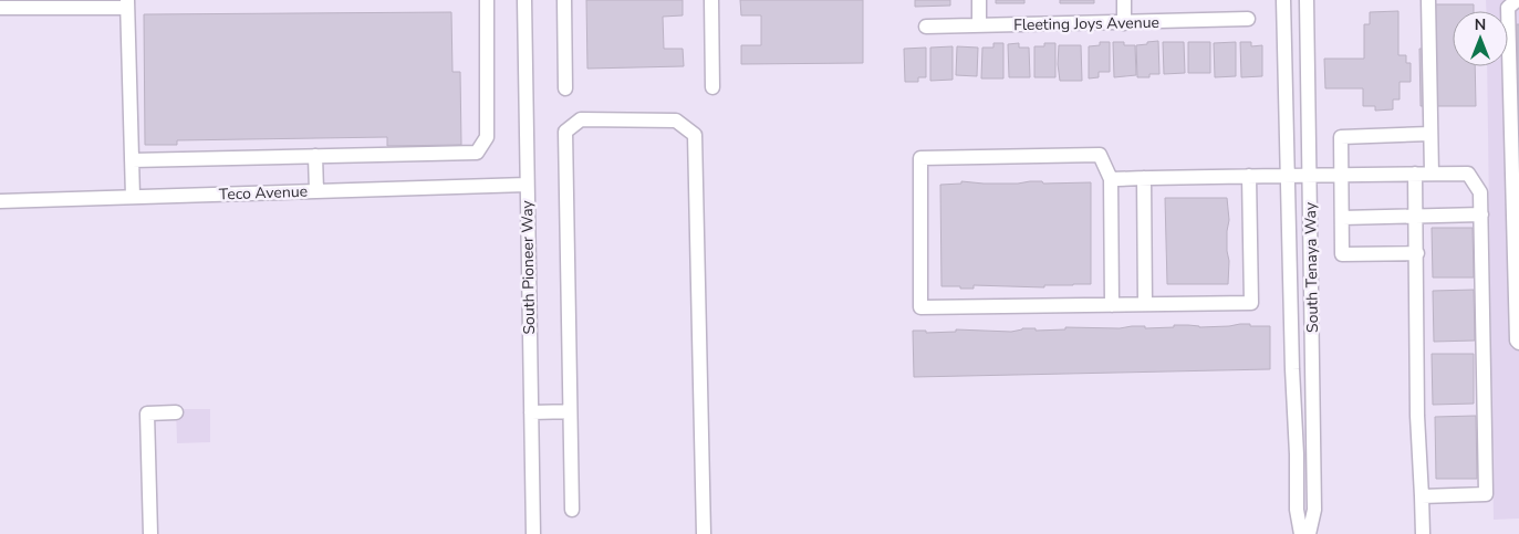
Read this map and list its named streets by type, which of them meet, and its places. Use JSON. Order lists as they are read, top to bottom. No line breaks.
{"streets":{"street":["Fleeting Joys Avenue","Teco Avenue","South Pioneer Way","South Tenaya Way"]},"crossings":[["Teco Avenue","South Pioneer Way"]],"north":"top"}
